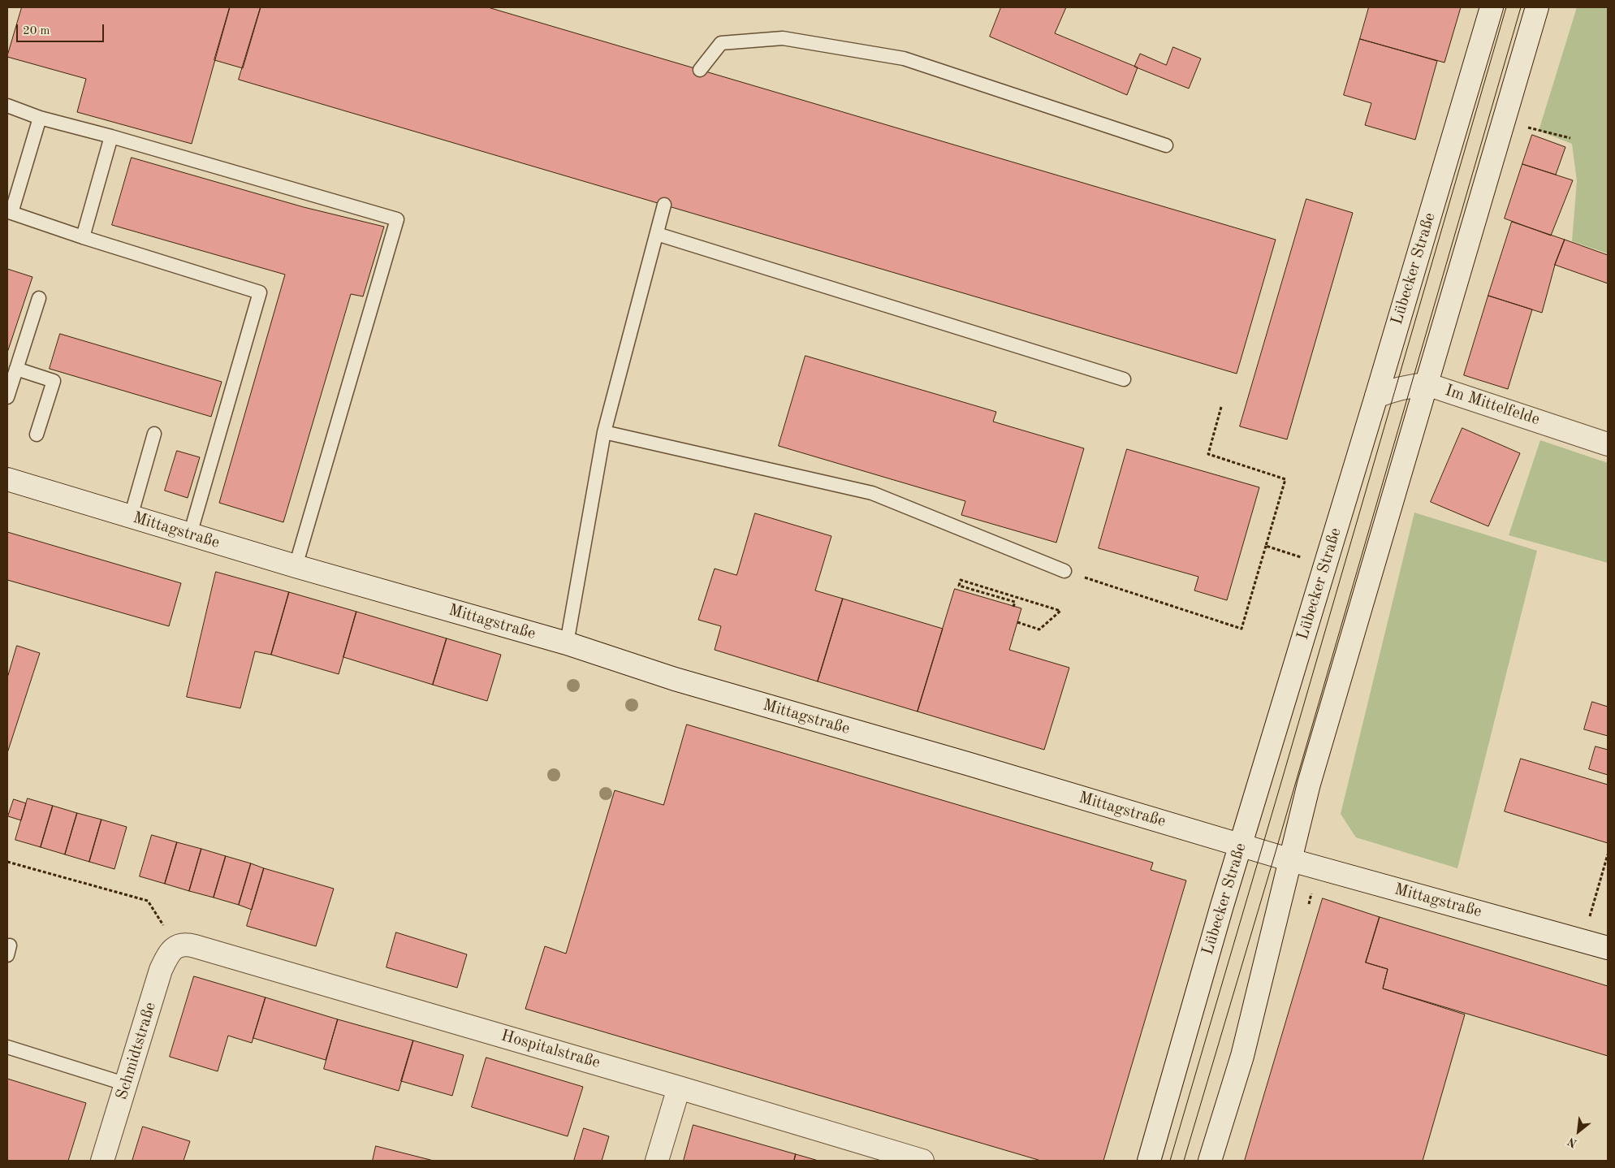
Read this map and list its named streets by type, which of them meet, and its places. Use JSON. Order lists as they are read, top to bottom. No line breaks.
{"streets":{"street":["Lübecker Straße","Im Mittelfelde","Mittagstraße","Hospitalstraße","Schmidtstraße"]},"crossings":[["Lübecker Straße","Im Mittelfelde"],["Lübecker Straße","Mittagstraße"],["Hospitalstraße","Schmidtstraße"]],"scale_bar":"20 m","north":"bottom left"}
